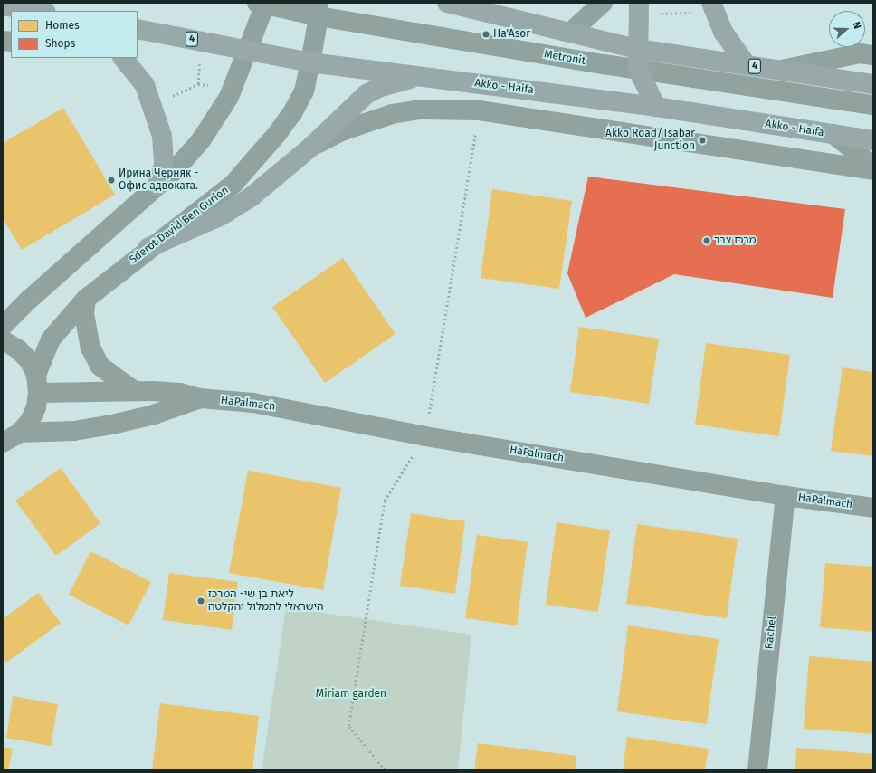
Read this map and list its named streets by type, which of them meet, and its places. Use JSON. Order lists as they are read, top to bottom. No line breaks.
{"streets":{"highway":["4","Akko - Haifa"],"main road":["Sderot David Ben Gurion"],"street":["Metronit","HaPalmach","Rachel"]},"crossings":[["Metronit","Sderot David Ben Gurion"],["Akko - Haifa","Sderot David Ben Gurion"],["Sderot David Ben Gurion","HaPalmach"],["HaPalmach","Rachel"]],"parks":["Miriam garden"],"places":["Ha'Asor","Akko Road/Tsabar Junction","Ирина Черняк - Офис адвоката.","מרכז צבר","ליאת בן שי- המרכז הישראלי לתמלול והקלטה"],"legend":["Homes","Shops"],"north":"right"}
